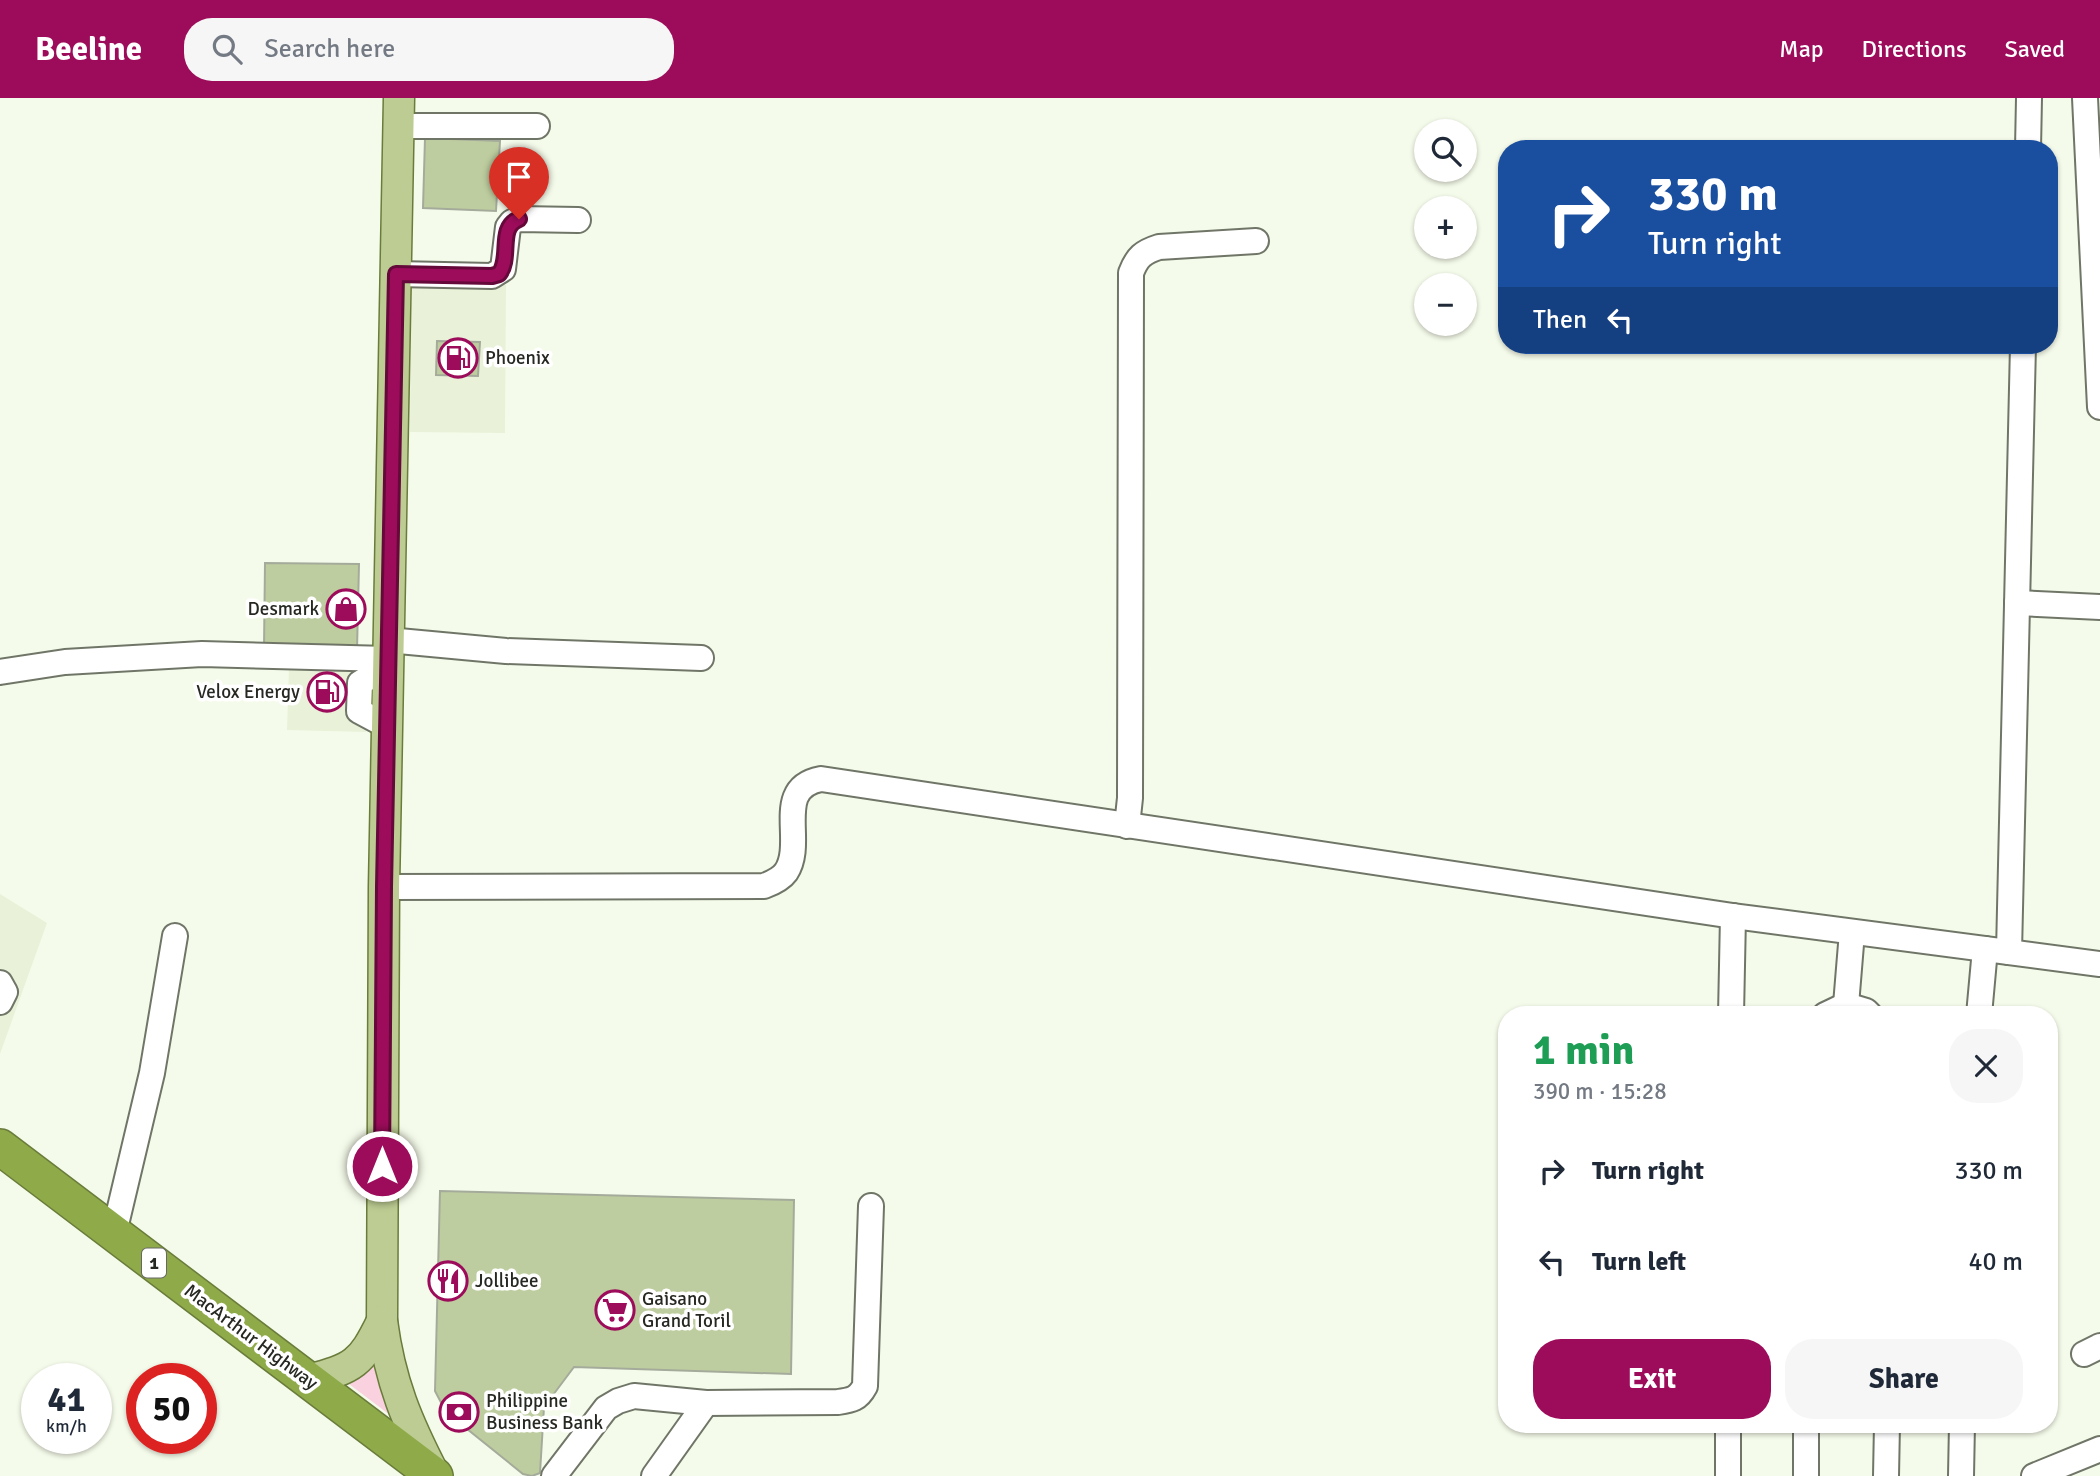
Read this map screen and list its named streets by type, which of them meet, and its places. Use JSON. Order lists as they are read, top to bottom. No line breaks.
{"streets":{"highway":["1","MacArthur Highway"]},"places":{"fuel station":["Phoenix","Velox Energy"],"shop":["Desmark"],"restaurant":["Jollibee"],"supermarket":["Gaisano Grand Toril"],"bank":["Philippine Business Bank"]},"page":{"header":"Beeline","search":"Search here","nav":["Map","Directions","Saved"],"map_buttons":["+","−"],"turn":["330 m","Turn right"],"then":"Then","heading":["1 min","390 m · 15:28"],"list":[{"name":"Turn right","value":"330 m"},{"name":"Turn left","value":"40 m"}],"buttons":["Exit","Share"],"speed":"41 km/h","limit":"50"}}
